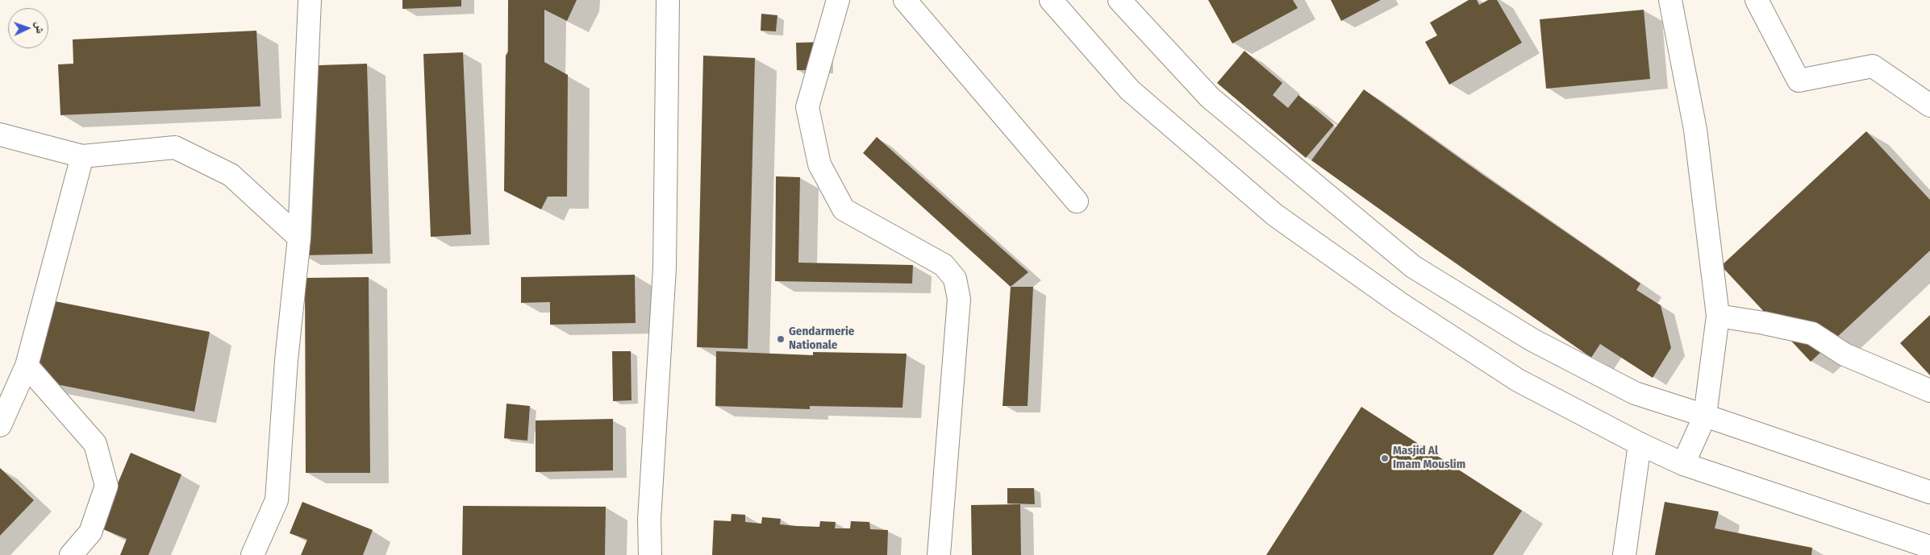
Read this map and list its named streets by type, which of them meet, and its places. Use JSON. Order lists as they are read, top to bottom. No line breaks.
{"places":["Gendarmerie Nationale","Masjid Al Imam Mouslim"],"north":"right"}
